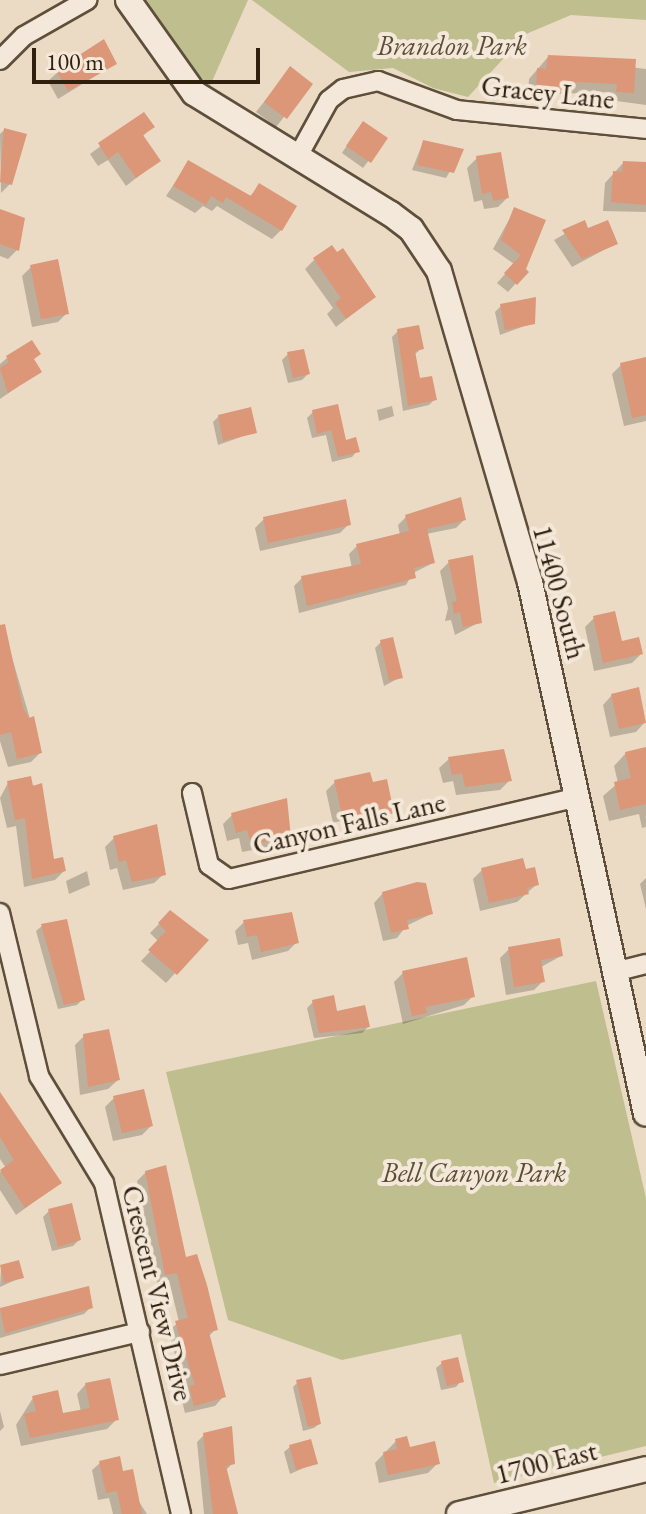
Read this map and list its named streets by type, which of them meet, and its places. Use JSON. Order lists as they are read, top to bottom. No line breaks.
{"streets":{"street":["Gracey Lane","11400 South","Canyon Falls Lane","Crescent View Drive","1700 East"]},"crossings":[["Gracey Lane","11400 South"],["11400 South","Canyon Falls Lane"]],"parks":["Brandon Park","Bell Canyon Park"],"scale_bar":"100 m"}
